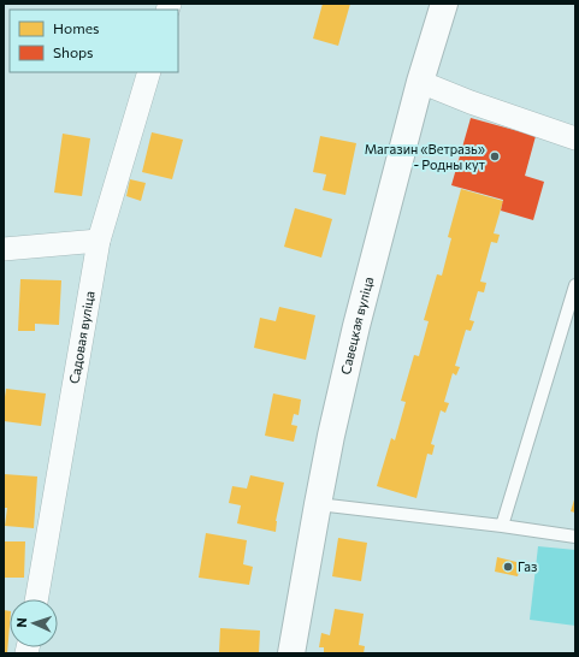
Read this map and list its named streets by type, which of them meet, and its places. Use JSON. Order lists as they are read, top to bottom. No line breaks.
{"streets":{"street":["Савецкая вуліца","Садовая вуліца"]},"places":["Магазин «Ветразь» - Родны кут","Газ"],"legend":["Homes","Shops"],"north":"left"}
